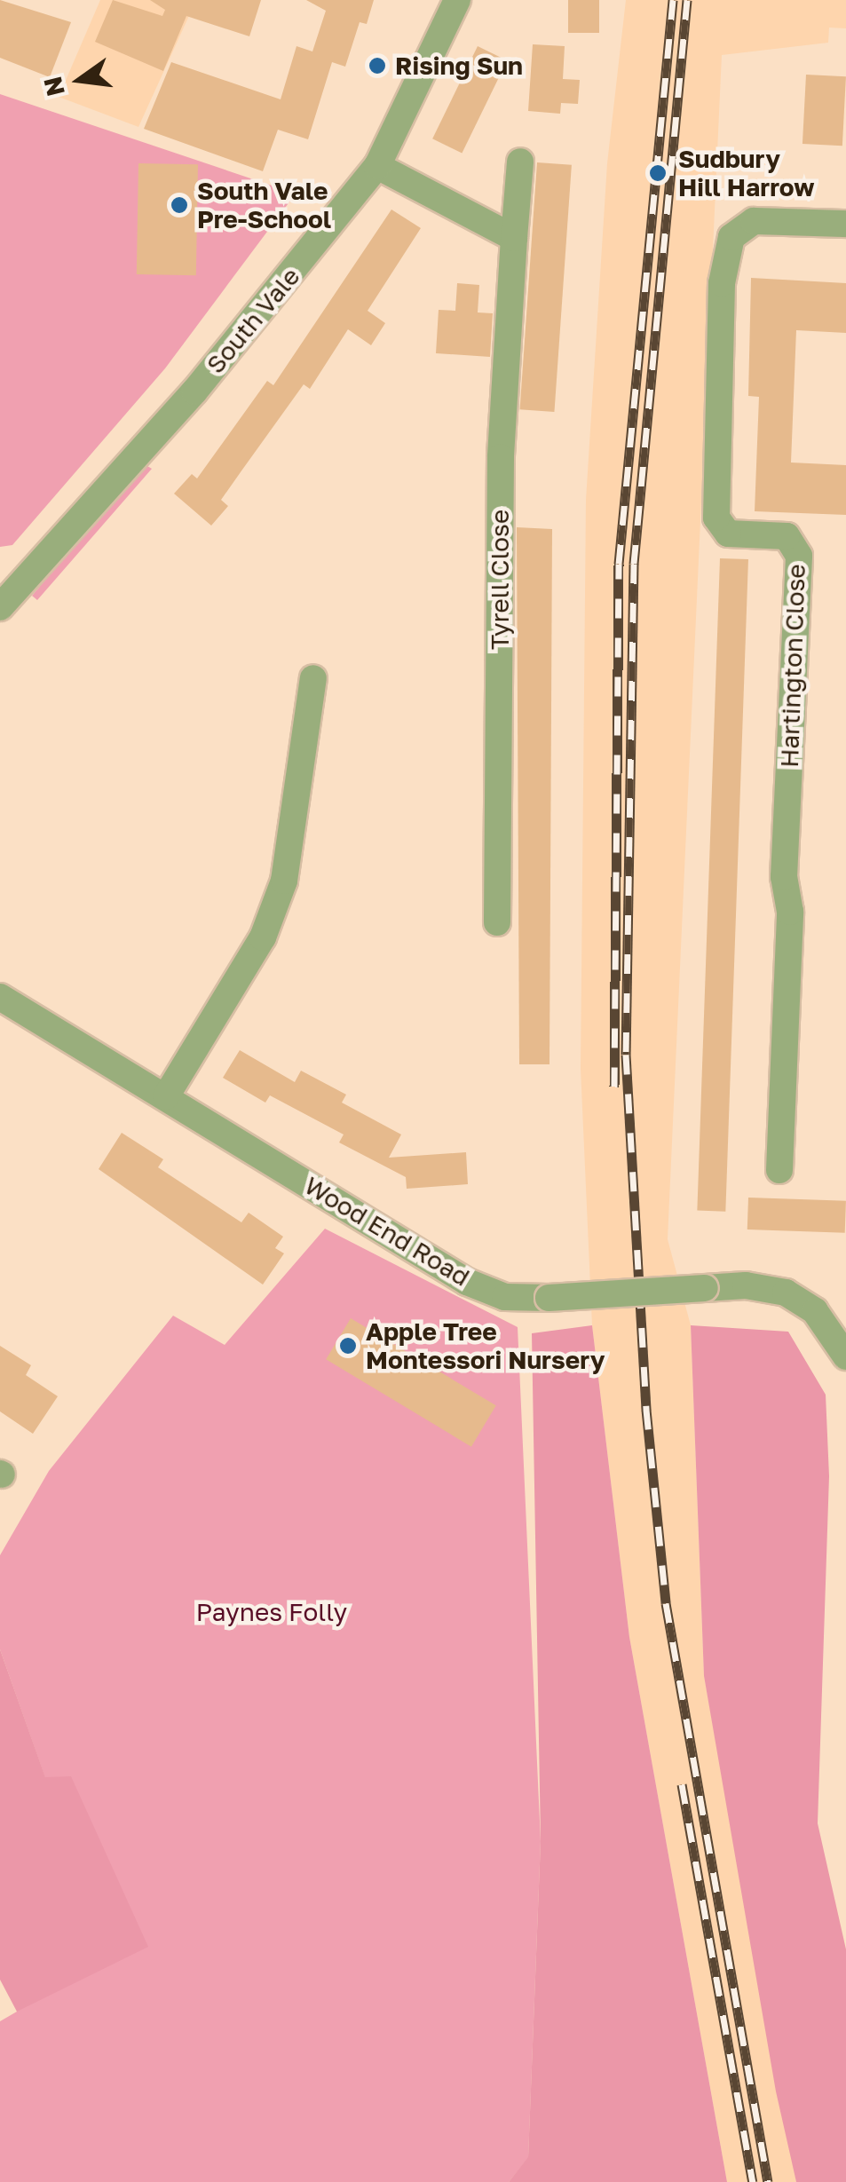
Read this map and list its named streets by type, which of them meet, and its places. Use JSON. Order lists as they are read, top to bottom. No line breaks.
{"streets":{"street":["South Vale","Tyrell Close","Hartington Close","Wood End Road"]},"parks":["Paynes Folly"],"places":["Rising Sun","Sudbury Hill Harrow","South Vale Pre-School","Apple Tree Montessori Nursery"],"north":"left"}
